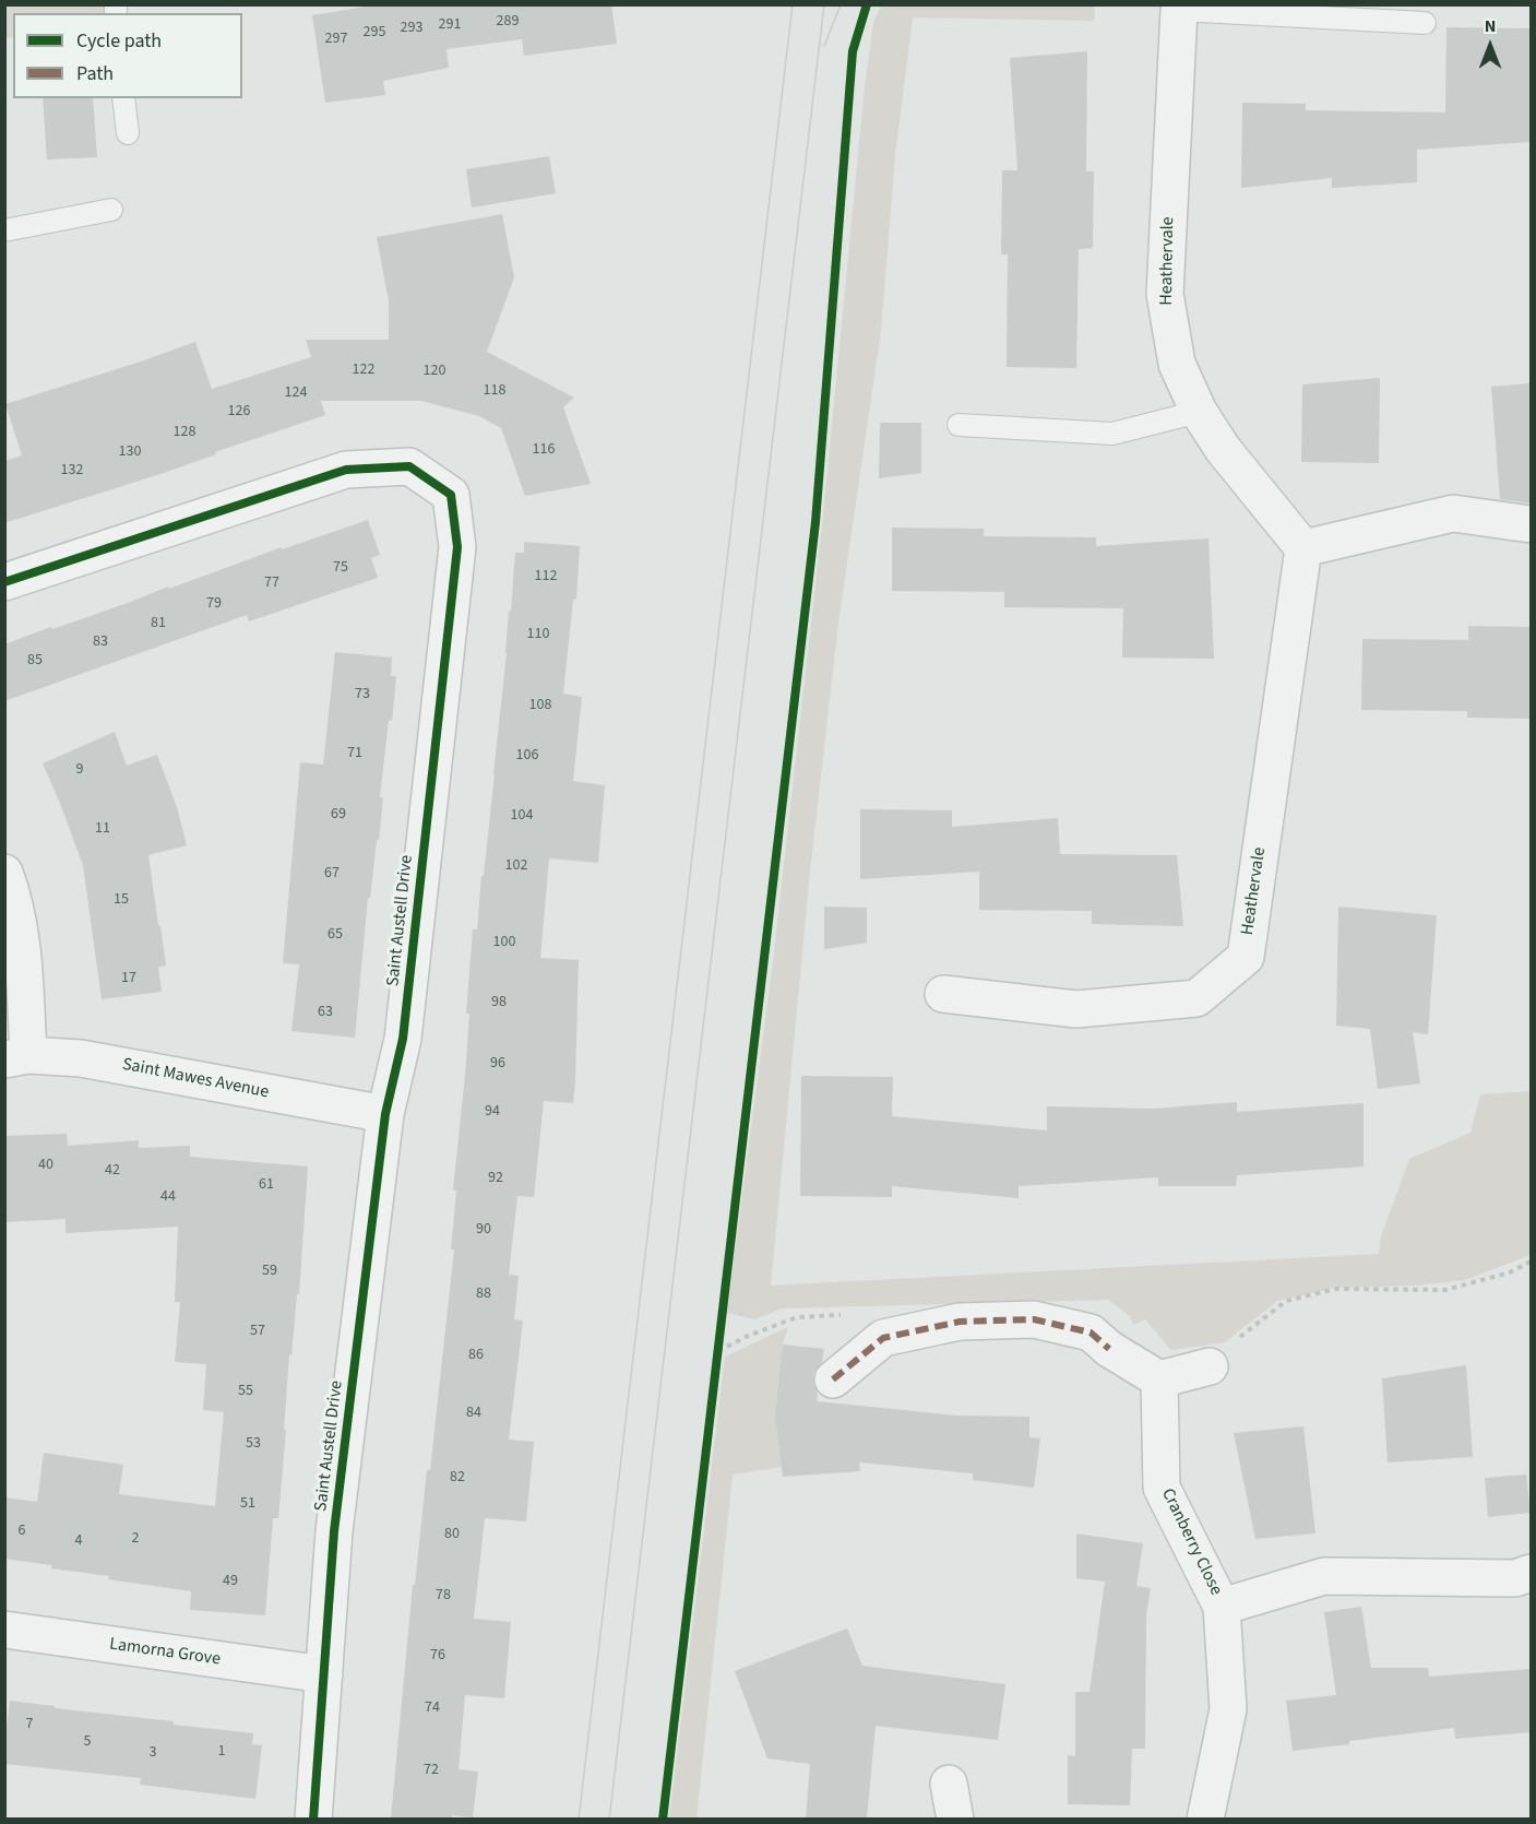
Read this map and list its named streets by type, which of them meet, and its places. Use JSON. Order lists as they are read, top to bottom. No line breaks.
{"streets":{"street":["Heathervale","Saint Austell Drive","Saint Mawes Avenue","Cranberry Close","Lamorna Grove"]},"crossings":[["Saint Austell Drive","Saint Mawes Avenue"],["Saint Austell Drive","Lamorna Grove"]],"house_numbers":["289","291","293","295","297","122","120","118","124","126","128","116","130","132","75","112","77","79","81","110","83","85","73","108","71","106","9","69","104","11","102","67","15","65","100","17","98","63","96","94","40","42","92","61","44","90","59","88","57","86","55","84","53","82","51","6","80","2","4","49","78","76","74","7","5","1","3","72"],"legend":["Cycle path","Path"],"north":"top"}
